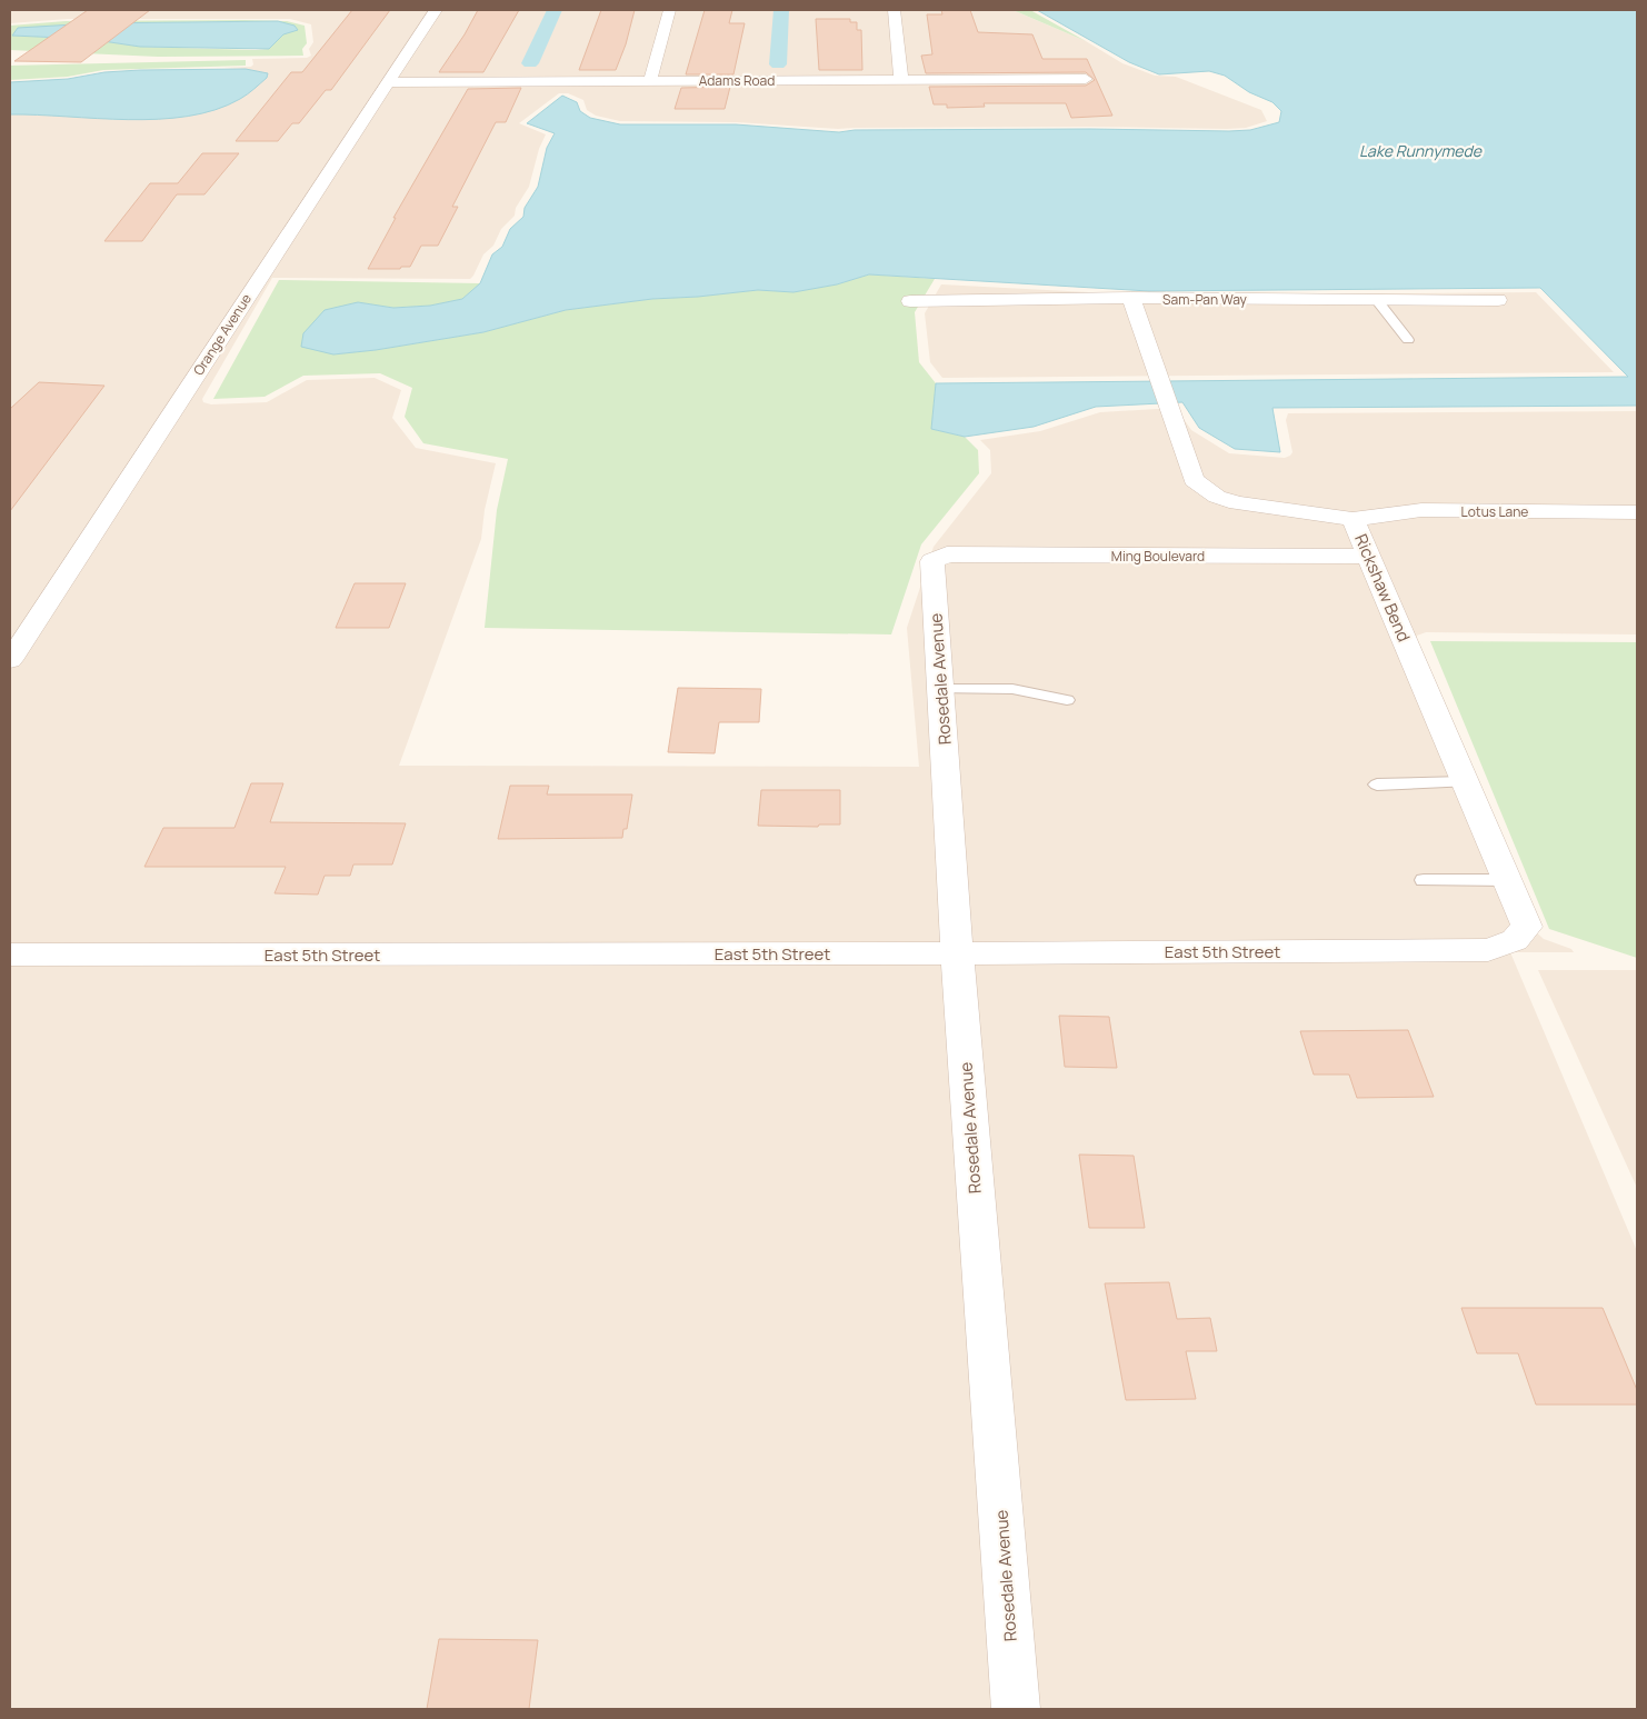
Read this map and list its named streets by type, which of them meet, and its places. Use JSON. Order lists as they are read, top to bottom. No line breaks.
{"streets":{"street":["Adams Road","Sam-Pan Way","Orange Avenue","Lotus Lane","Ming Boulevard","Rickshaw Bend","Rosedale Avenue","East 5th Street"]},"crossings":[["Adams Road","Orange Avenue"],["Sam-Pan Way","Rickshaw Bend"],["Lotus Lane","Rickshaw Bend"],["Ming Boulevard","Rickshaw Bend"],["Ming Boulevard","Rosedale Avenue"],["Rickshaw Bend","East 5th Street"],["Rosedale Avenue","East 5th Street"]],"water":["Lake Runnymede"]}
